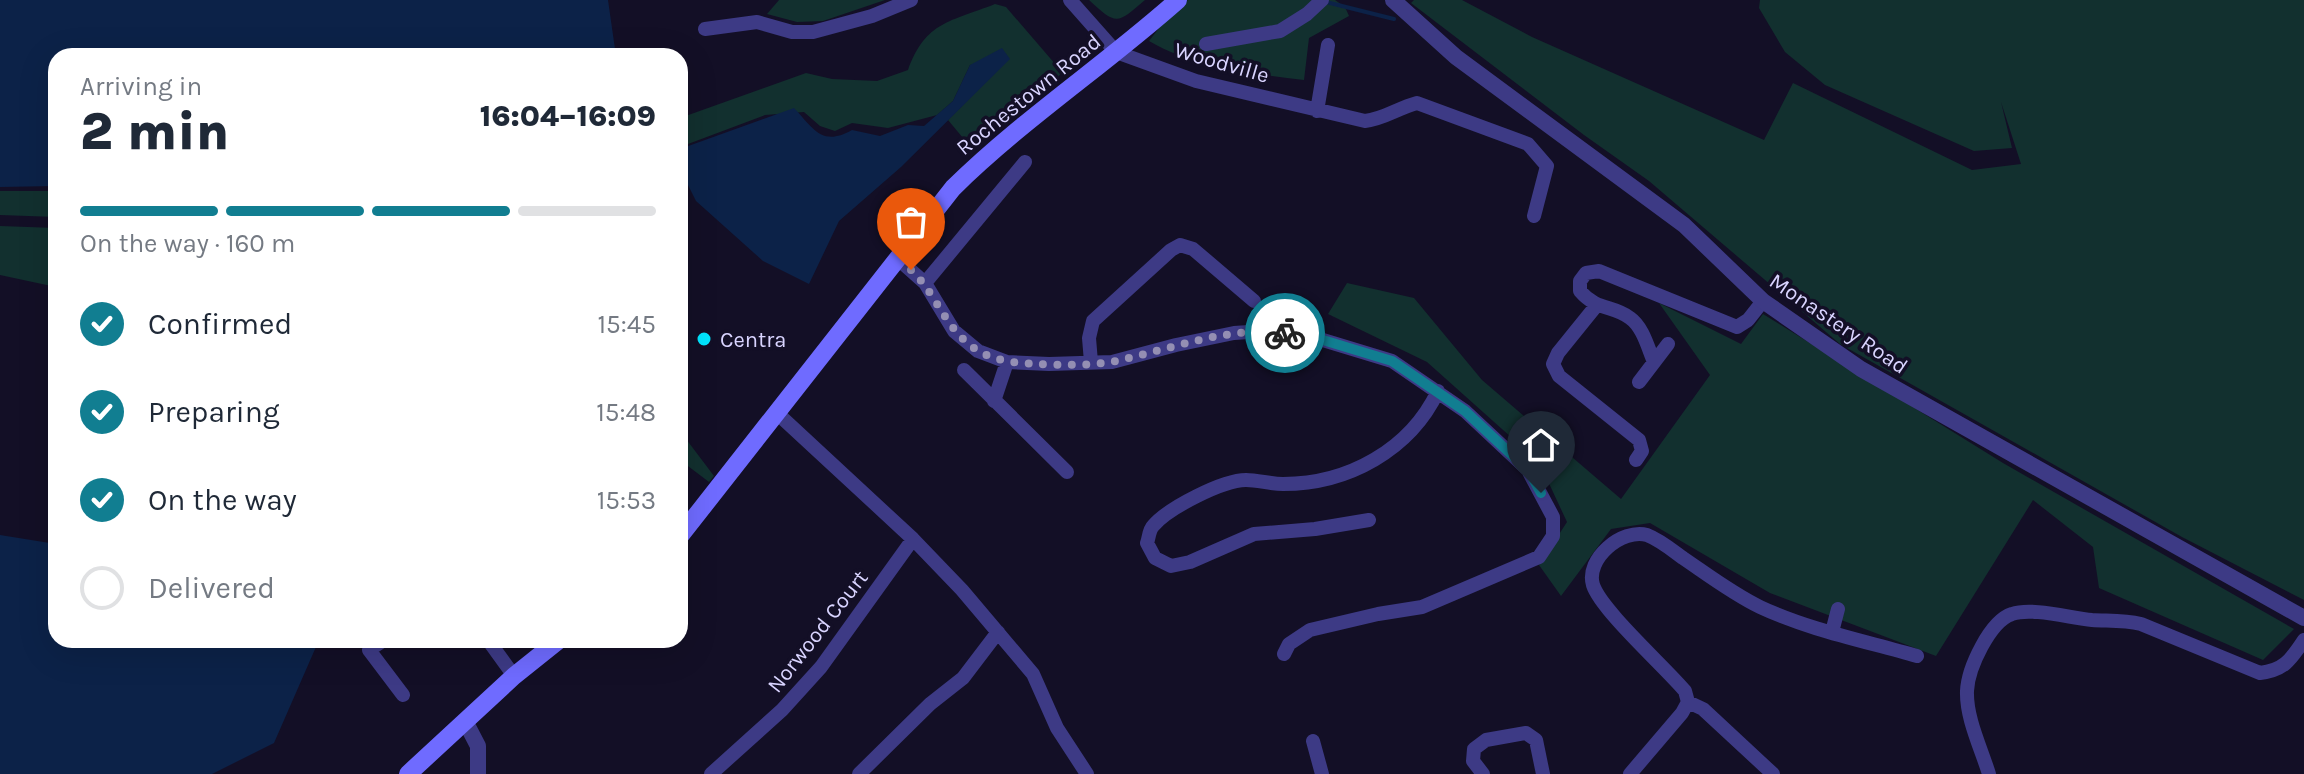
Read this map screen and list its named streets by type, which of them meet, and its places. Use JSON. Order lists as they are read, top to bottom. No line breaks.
{"streets":{"main road":["Rochestown Road"],"street":["Woodville","Monastery Road","Norwood Court"]},"crossings":[["Woodville","Rochestown Road"]],"places":["Centra"],"page":{"heading":["2 min","Arriving in","16:04–16:09"],"bar":"On the way · 160 m","list":[["Confirmed","15:45"],["Preparing","15:48"],["On the way","15:53"],"Delivered"]}}
